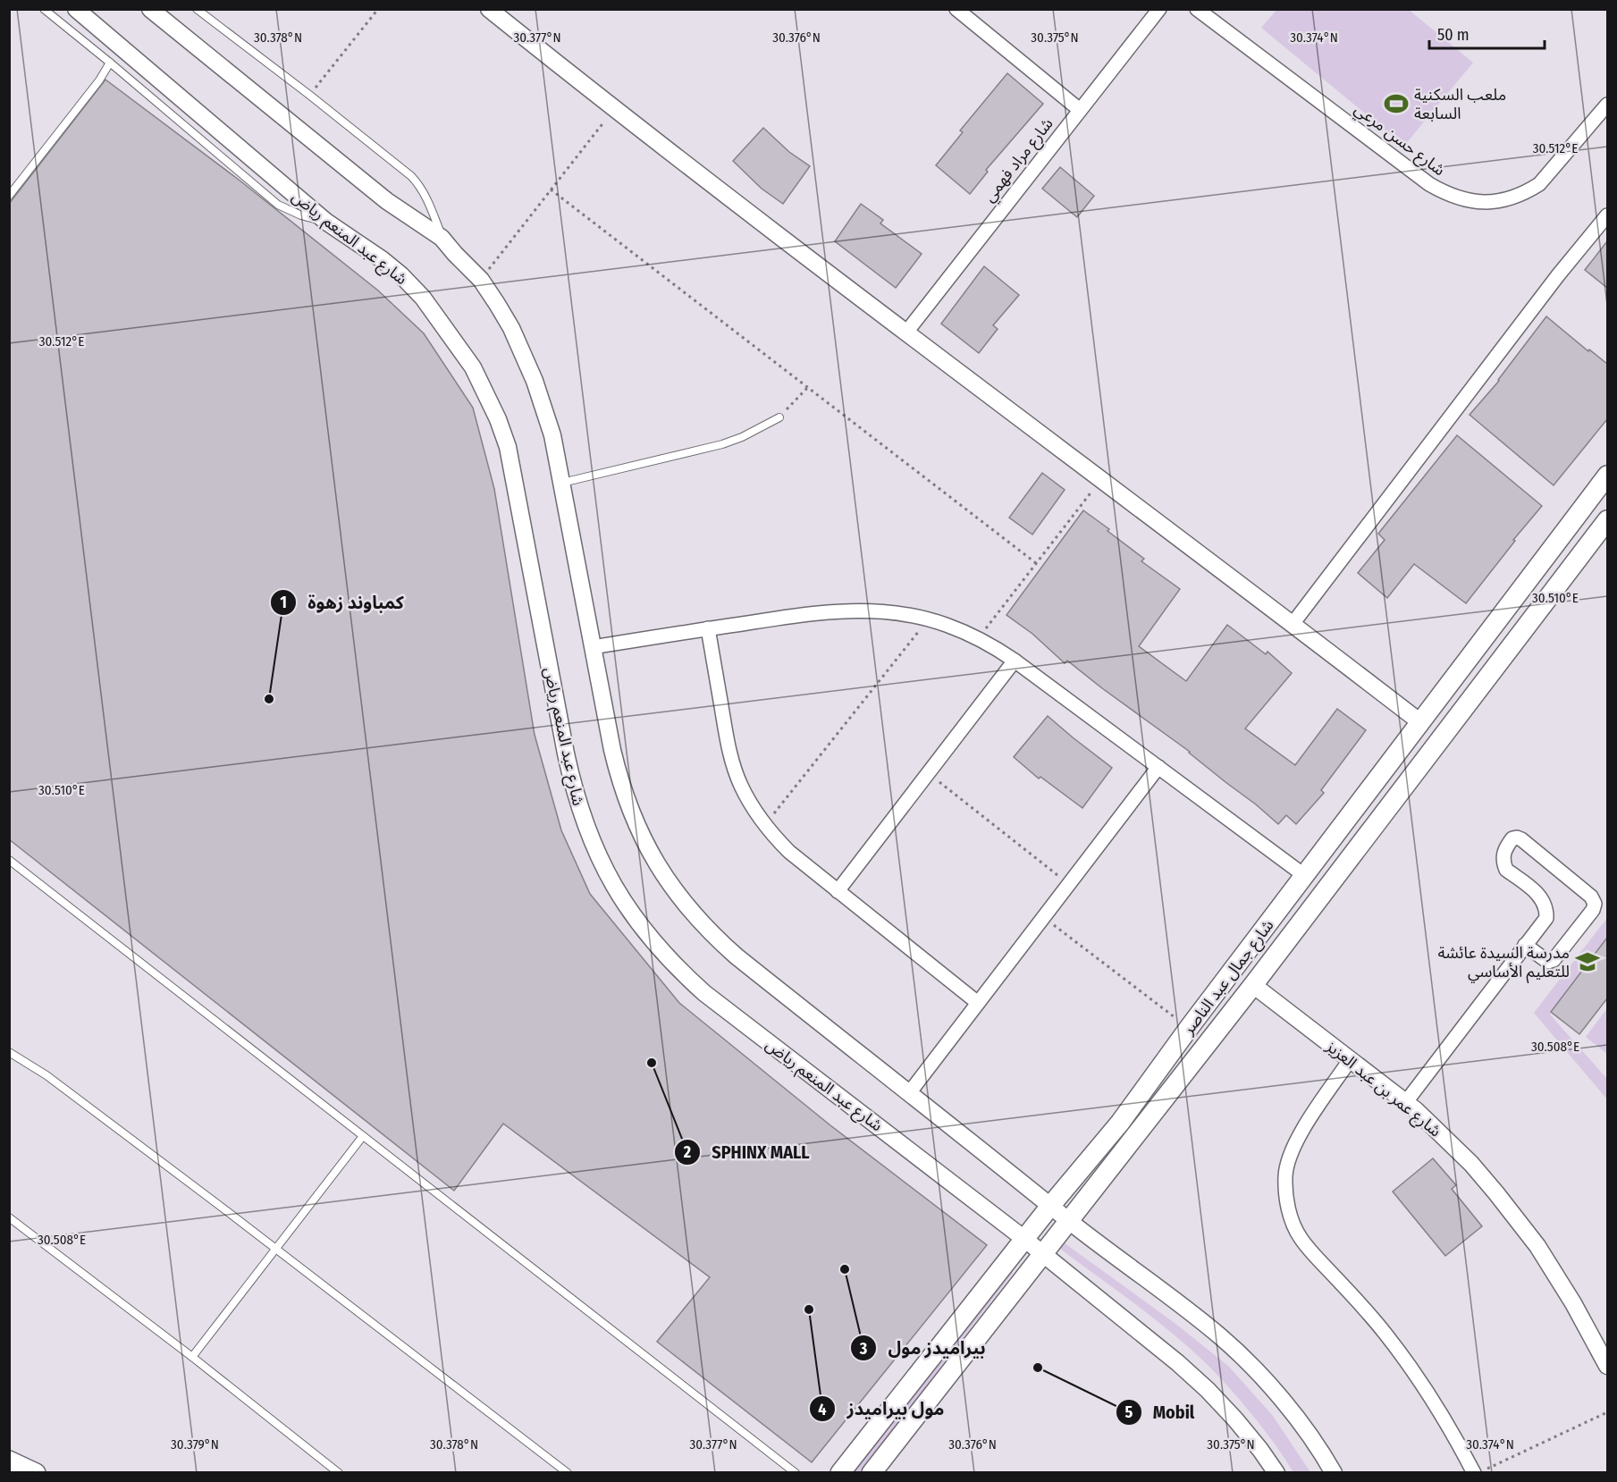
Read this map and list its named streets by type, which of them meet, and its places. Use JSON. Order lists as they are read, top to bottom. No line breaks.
{"streets":{"main road":["شارع جمال عبد الناصر"],"street":["شارع حسن مرعي","شارع مراد فهمي","شارع عبد المنعم رياض","شارع عمر بن عبد العزيز"]},"crossings":[["شارع عبد المنعم رياض","شارع جمال عبد الناصر"],["شارع جمال عبد الناصر","شارع عمر بن عبد العزيز"]],"places":{"sports":["ملعب السكنية السابعة"],"other":["كمباوند زهوة","SPHINX MALL","بيراميدز مول","مول بيراميدز","Mobil"],"school or university":["مدرسة السيدة عائشة للتعليم الأساسي"]},"scale_bar":"50 m","coordinates":["30.378°N","30.377°N","30.376°N","30.375°N","30.374°N","30.512°E","30.510°E","30.508°E","30.379°N"]}
